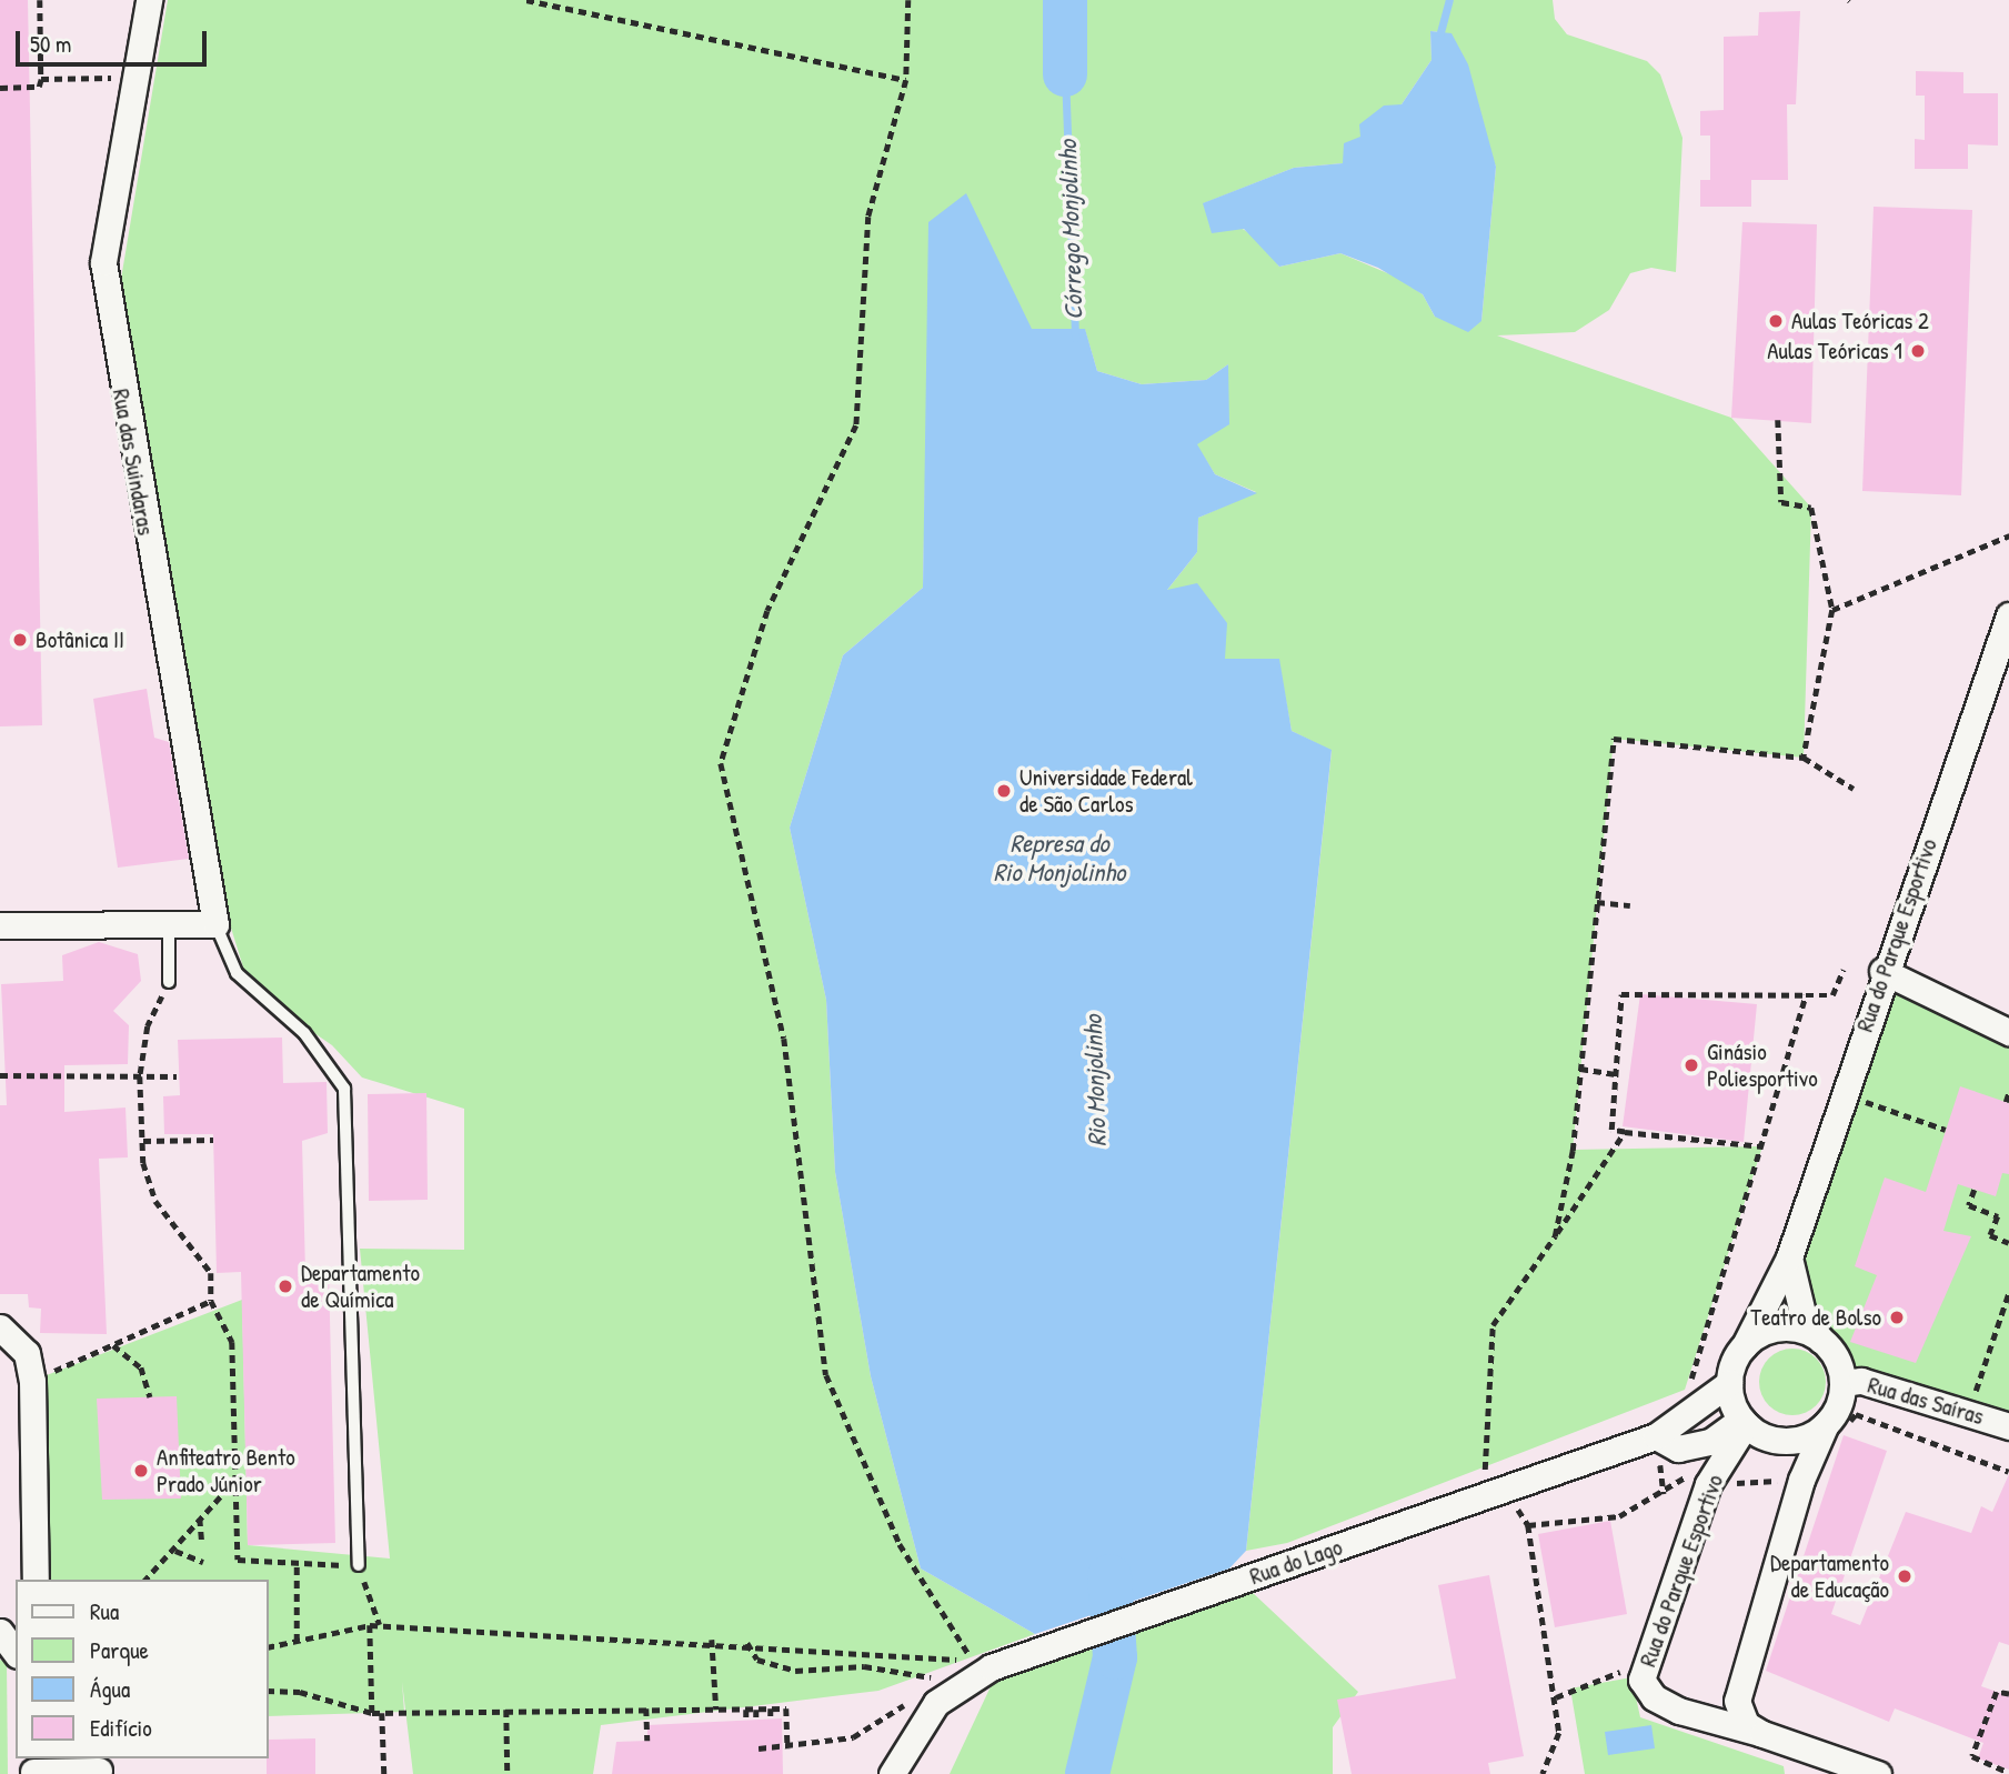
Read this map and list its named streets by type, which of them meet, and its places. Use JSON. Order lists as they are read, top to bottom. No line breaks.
{"streets":{"street":["Rua das Suindaras","Rua do Parque Esportivo","Rua das Saíras","Rua do Lago"]},"crossings":[["Rua do Parque Esportivo","Rua das Saíras"],["Rua do Parque Esportivo","Rua do Lago"],["Rua das Saíras","Rua do Lago"]],"water":["Córrego Monjolinho","Represa do Rio Monjolinho","Rio Monjolinho"],"places":["Aulas Teóricas 2","Aulas Teóricas 1","Botânica II","Universidade Federal de São Carlos","Ginásio Poliesportivo","Departamento de Química","Teatro de Bolso","Anfiteatro Bento Prado Júnior","Departamento de Educação"],"legend":["Rua","Parque","Água","Edifício"],"scale_bar":"50 m"}
